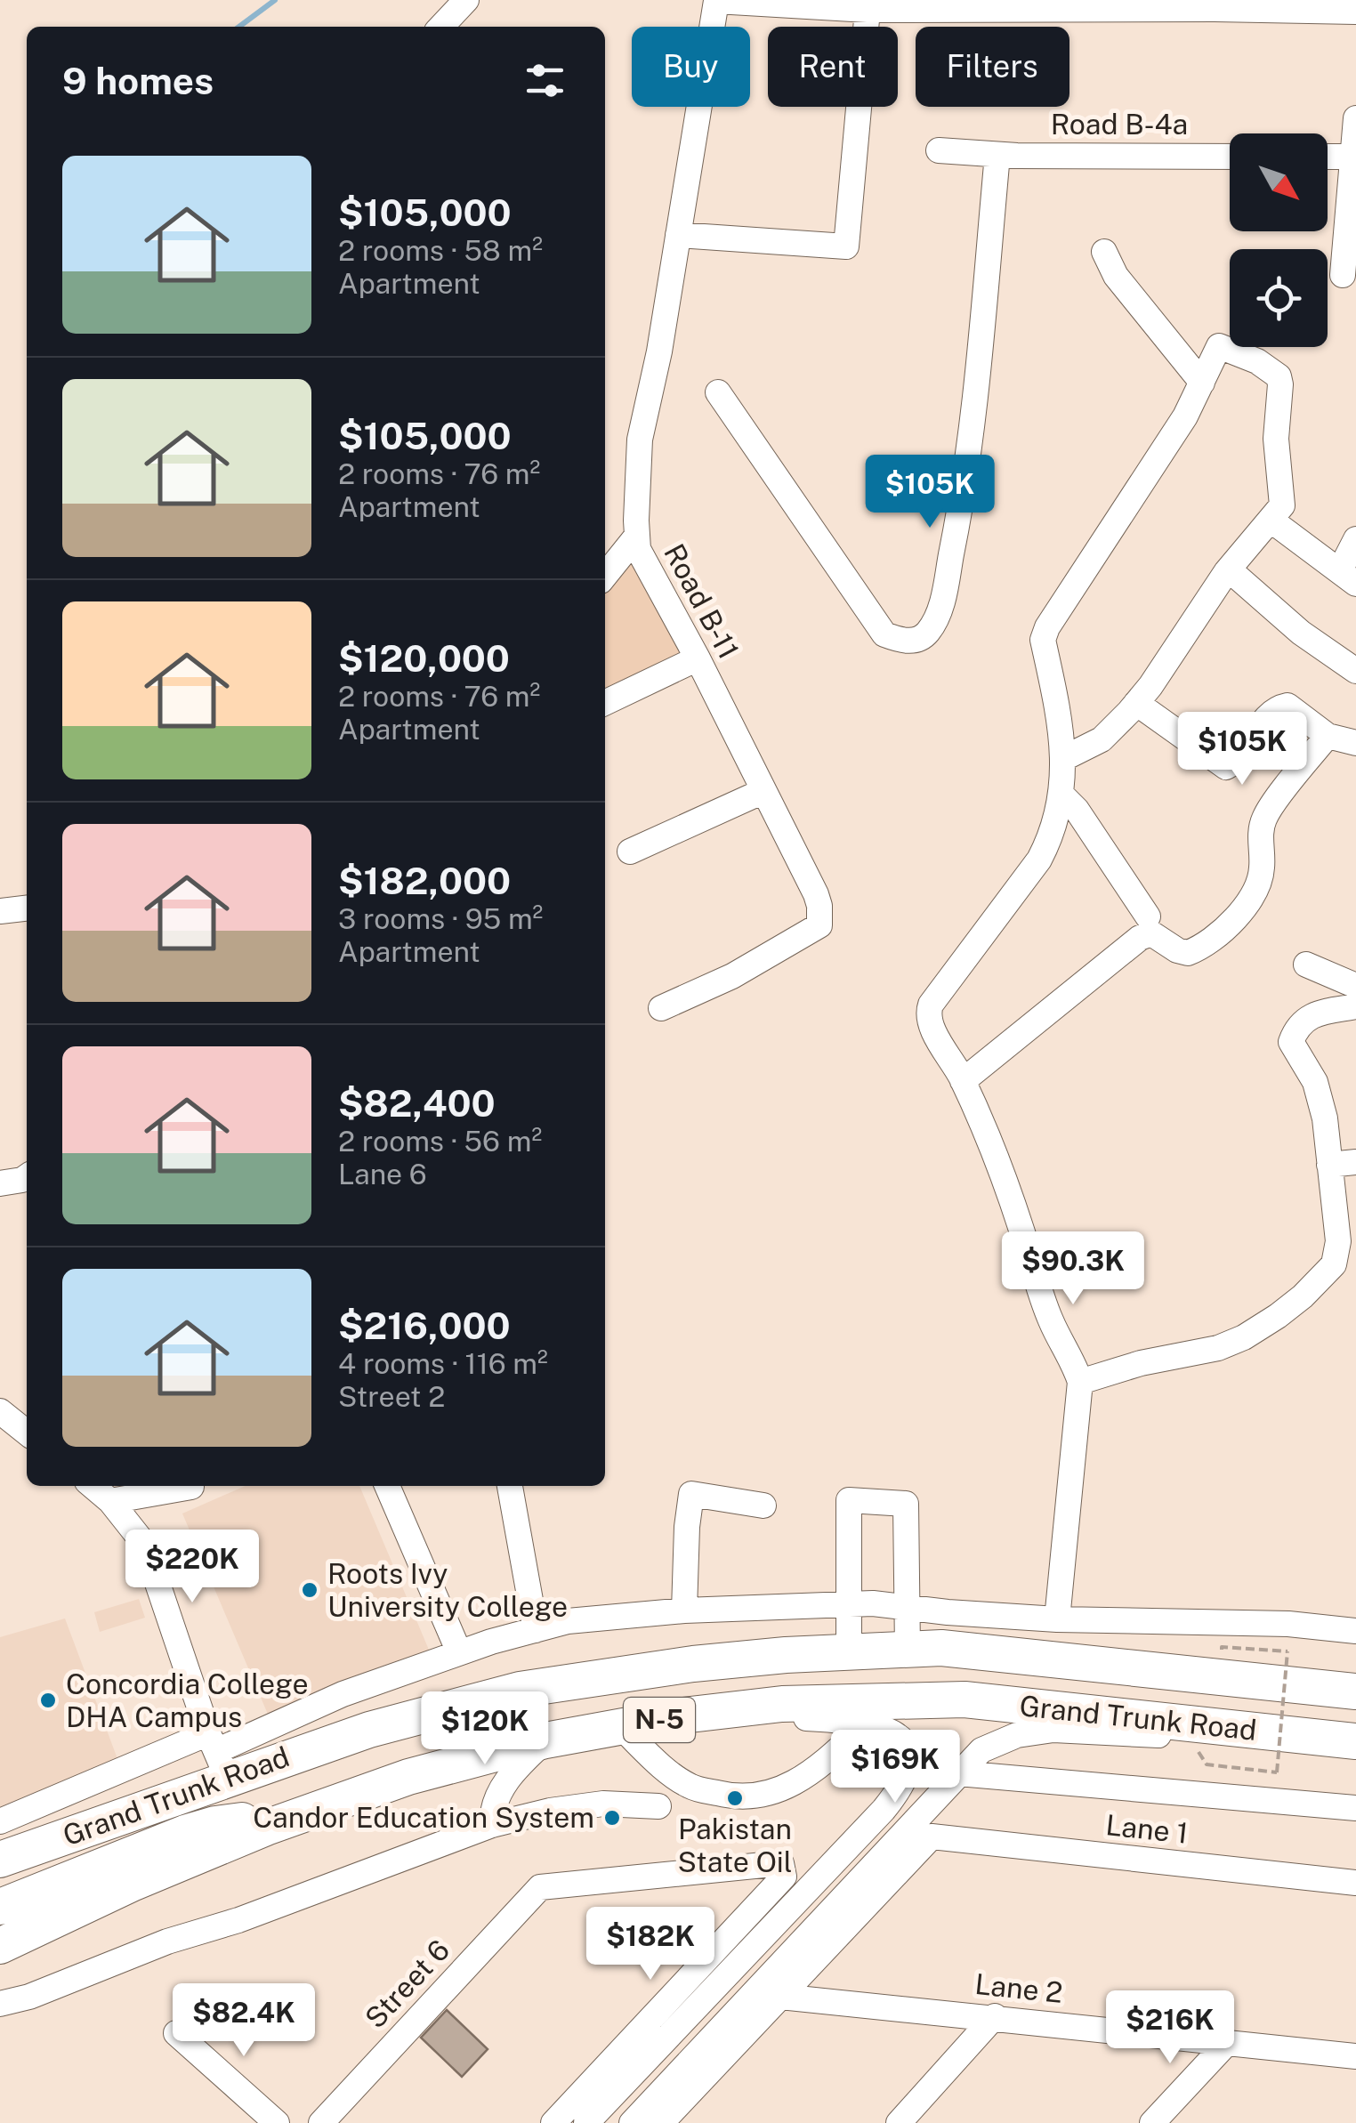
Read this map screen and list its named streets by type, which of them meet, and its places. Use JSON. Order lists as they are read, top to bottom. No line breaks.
{"streets":{"highway":["Grand Trunk Road","N-5"],"street":["Road B-4a","Road B-11","Lane 1","Street 6","Lane 2"]},"crossings":[["Lane 1","Lane 2"]],"places":["Roots Ivy University College","Concordia College DHA Campus","Pakistan State Oil","Candor Education System"],"north":"bottom right","page":{"chip":["Buy","Rent","Filters"],"heading":"9 homes","list":[{"name":"$105,000","note":"2 rooms · 58 m² · Apartment"},{"name":"$105,000","note":"2 rooms · 76 m² · Apartment"},{"name":"$120,000","note":"2 rooms · 76 m² · Apartment"},{"name":"$182,000","note":"3 rooms · 95 m² · Apartment"},{"name":"$82,400","note":"2 rooms · 56 m² · Lane 6"},{"name":"$216,000","note":"4 rooms · 116 m² · Street 2"}],"price":["$105K","$105K","$90.3K","$220K","$120K","$169K","$182K","$82.4K","$216K"]}}
